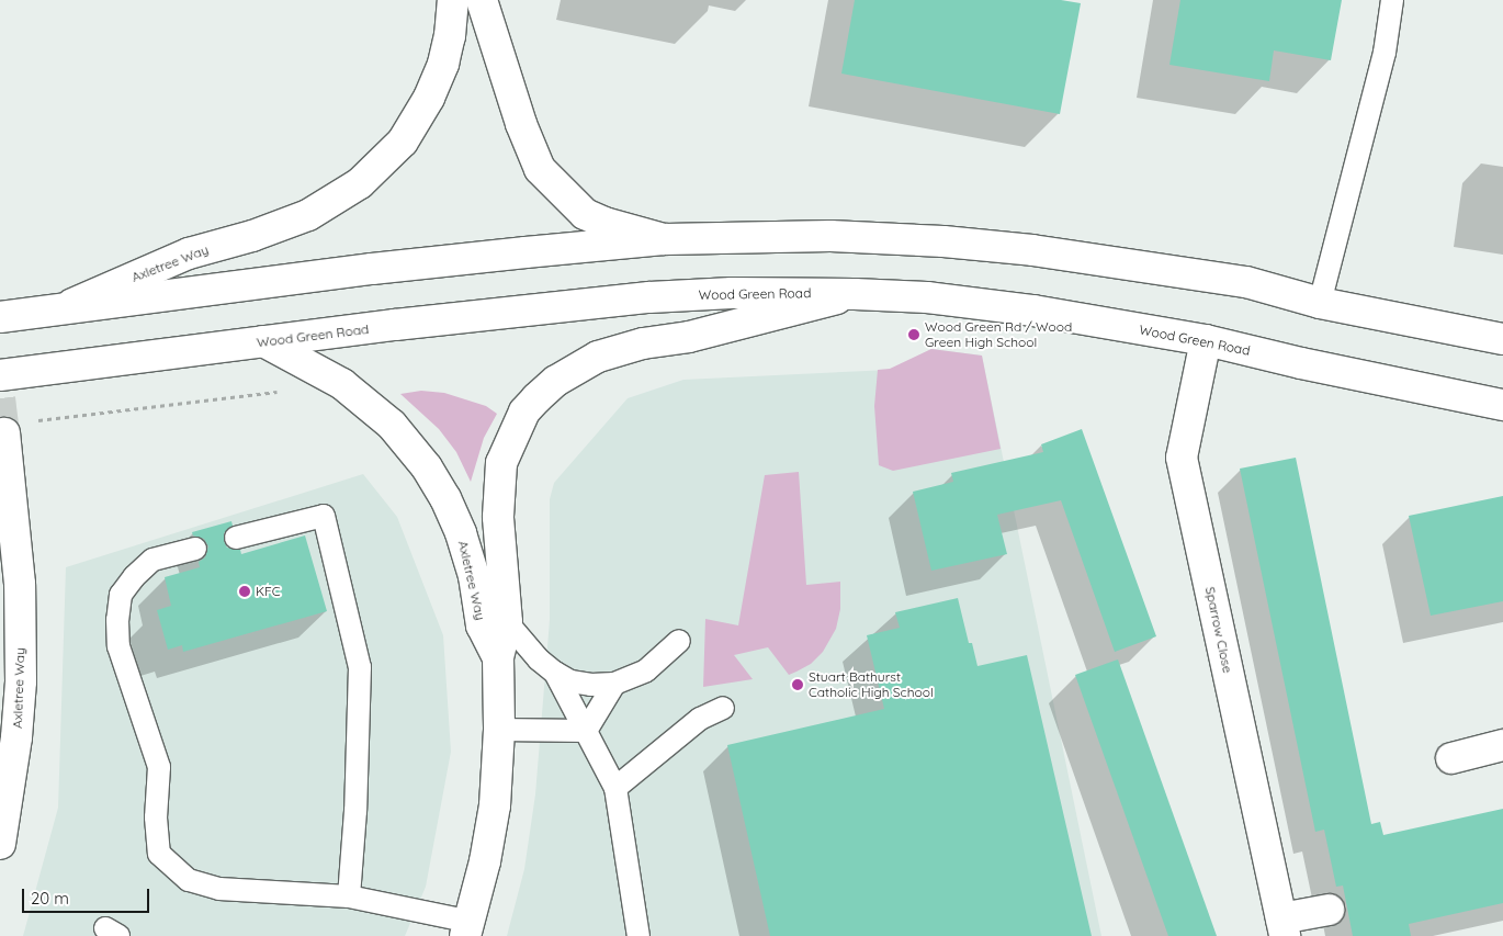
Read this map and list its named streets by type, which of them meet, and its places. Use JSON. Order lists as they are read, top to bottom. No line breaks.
{"streets":{"main road":["Axletree Way","Wood Green Road","Sparrow Close"]},"crossings":[["Axletree Way","Wood Green Road"],["Wood Green Road","Sparrow Close"]],"places":["Wood Green Rd / Wood Green High School","KFC","Stuart Bathurst Catholic High School"],"scale_bar":"20 m"}
